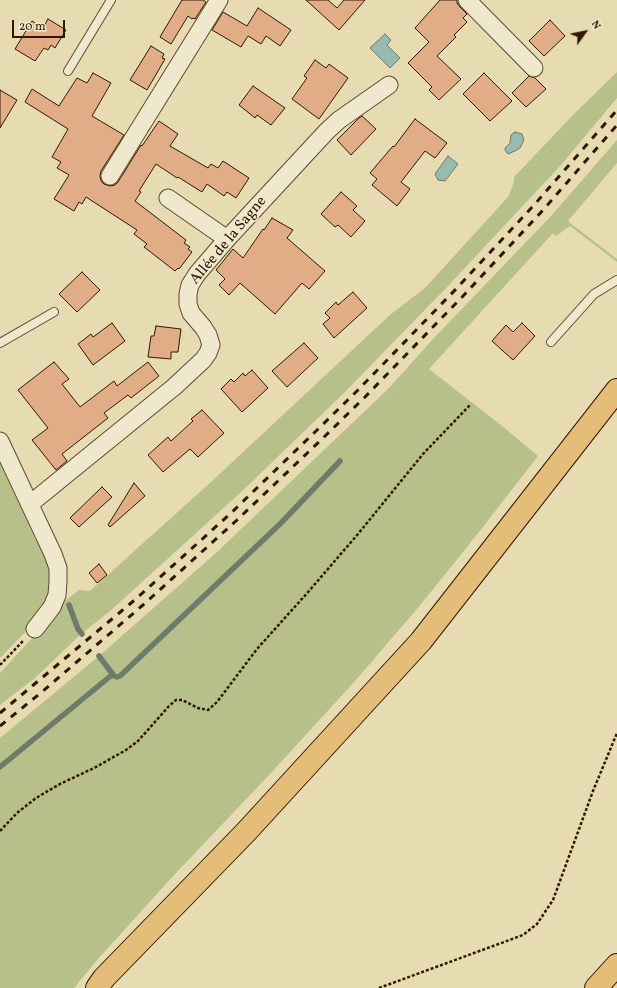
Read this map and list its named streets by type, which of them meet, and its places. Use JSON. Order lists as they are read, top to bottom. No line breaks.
{"streets":{"street":["Allée de la Sagne"]},"scale_bar":"20 m","north":"top right"}
